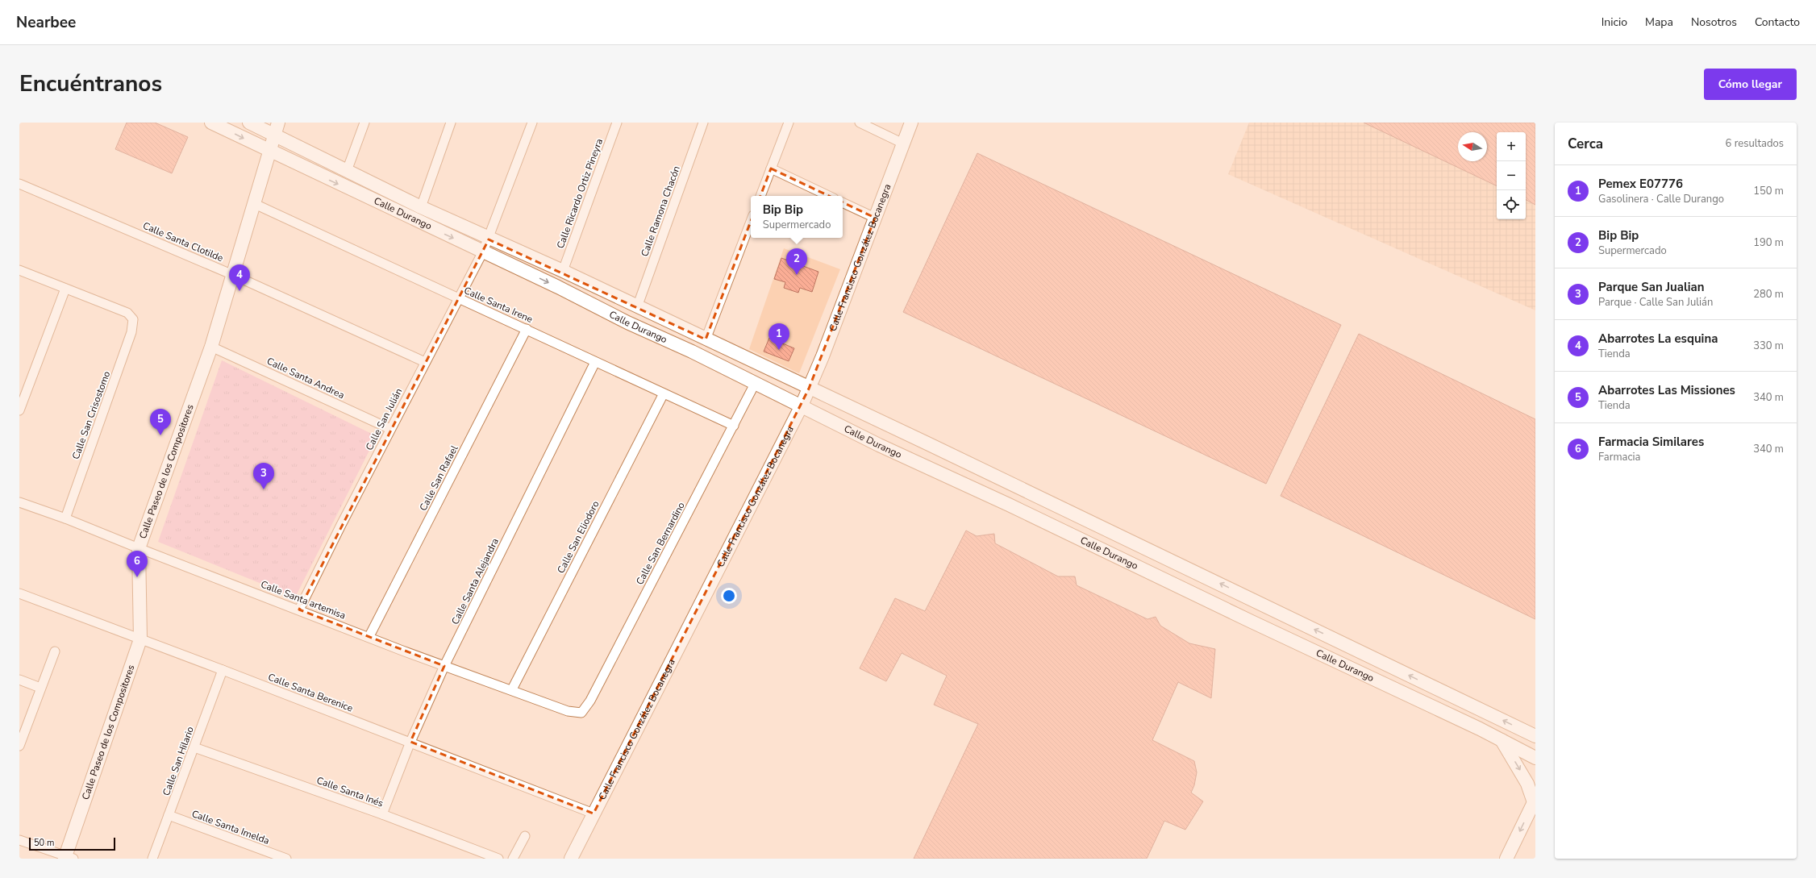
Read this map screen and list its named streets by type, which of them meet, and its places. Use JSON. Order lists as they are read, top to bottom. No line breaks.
{"streets":{"main road":["Calle Durango","Calle Francisco González Bocanegra","Calle Paseo de los Compositores"],"street":["Calle Ricardo Ortiz Pineyra","Calle Ramona Chacón","Calle Santa Clotilde","Calle Santa Irene","Calle Santa Andrea","Calle San Crisostomo","Calle San Julián","Calle San Rafael","Calle San Eliodoro","Calle San Bernardino","Calle Santa Alejandra","Calle Santa artemisa","Calle Santa Berenice","Calle San Hilario","Calle Santa Inés","Calle Santa Imelda"]},"crossings":[["Calle Ricardo Ortiz Pineyra","Calle Durango"],["Calle Ramona Chacón","Calle Durango"],["Calle Durango","Calle Francisco González Bocanegra"],["Calle Durango","Calle San Julián"],["Calle Durango","Calle Paseo de los Compositores"],["Calle Durango","Calle San Bernardino"],["Calle Santa Clotilde","Calle San Julián"],["Calle Santa Clotilde","Calle Paseo de los Compositores"],["Calle Francisco González Bocanegra","Calle Santa Berenice"],["Calle Santa Irene","Calle San Julián"],["Calle Santa Irene","Calle Paseo de los Compositores"],["Calle Santa Irene","Calle San Rafael"],["Calle Santa Irene","Calle San Eliodoro"],["Calle Santa Irene","Calle San Bernardino"],["Calle Santa Irene","Calle Santa Alejandra"],["Calle Santa Andrea","Calle San Julián"],["Calle Santa Andrea","Calle Paseo de los Compositores"],["Calle San Crisostomo","Calle Santa artemisa"],["Calle San Julián","Calle Santa artemisa"],["Calle Paseo de los Compositores","Calle Santa artemisa"],["Calle Paseo de los Compositores","Calle Santa Berenice"],["Calle San Rafael","Calle Santa artemisa"],["Calle San Eliodoro","Calle Santa artemisa"],["Calle San Bernardino","Calle Santa artemisa"],["Calle Santa Alejandra","Calle Santa artemisa"],["Calle Santa Alejandra","Calle Santa Berenice"],["Calle Santa Alejandra","Calle Santa Inés"],["Calle Santa Berenice","Calle San Hilario"],["Calle San Hilario","Calle Santa Inés"],["Calle San Hilario","Calle Santa Imelda"]],"scale_bar":"50 m","north":"left","page":{"header":"Nearbee","nav":["Inicio","Mapa","Nosotros","Contacto"],"title":"Encuéntranos","buttons":"Cómo llegar","heading":["Cerca","6 resultados"],"map_buttons":["+","−"],"list":[{"mark":"1","name":"Pemex E07776","note":"Gasolinera · Calle Durango","value":"150 m"},{"mark":"2","name":"Bip Bip","note":"Supermercado","value":"190 m"},{"mark":"3","name":"Parque San Jualian","note":"Parque · Calle San Julián","value":"280 m"},{"mark":"4","name":"Abarrotes La esquina","note":"Tienda","value":"330 m"},{"mark":"5","name":"Abarrotes Las Missiones","note":"Tienda","value":"340 m"},{"mark":"6","name":"Farmacia Similares","note":"Farmacia","value":"340 m"}],"popup":["Bip Bip","Supermercado"],"pins":["2","4","1","5","3","6"],"scale":"50 m"}}
